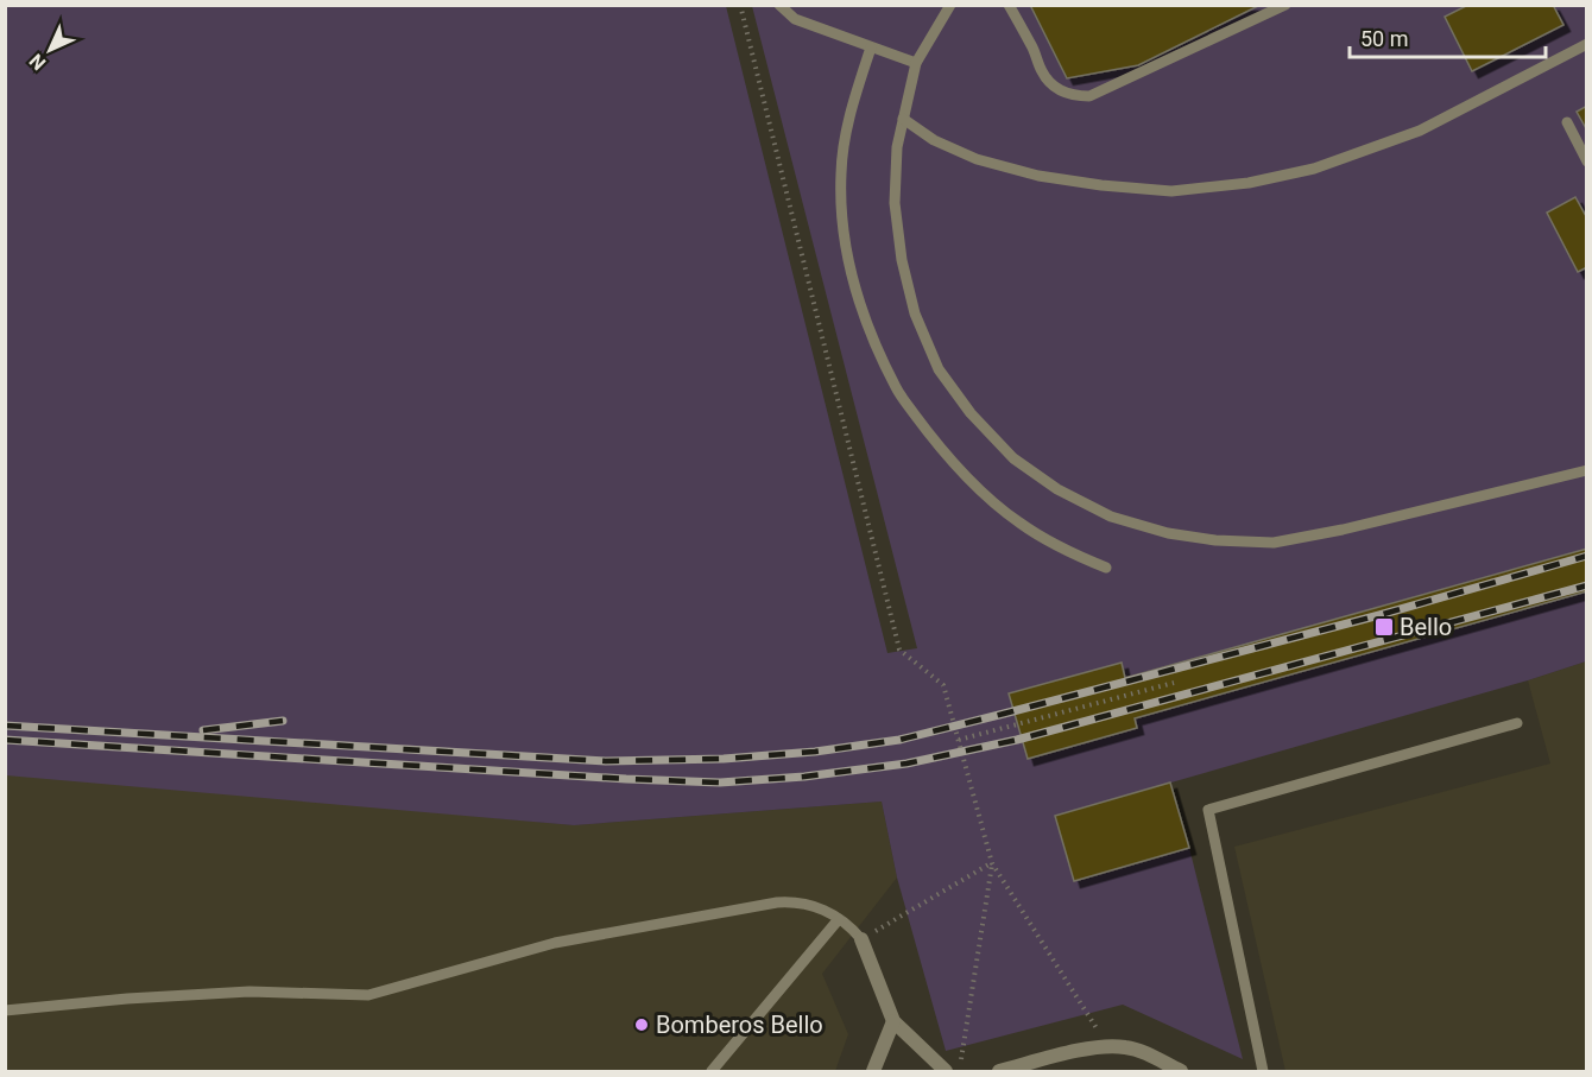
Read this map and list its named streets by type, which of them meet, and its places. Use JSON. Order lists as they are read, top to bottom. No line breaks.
{"places":{"transit":["Bello"],"other":["Bomberos Bello"]},"scale_bar":"50 m","north":"bottom left"}
